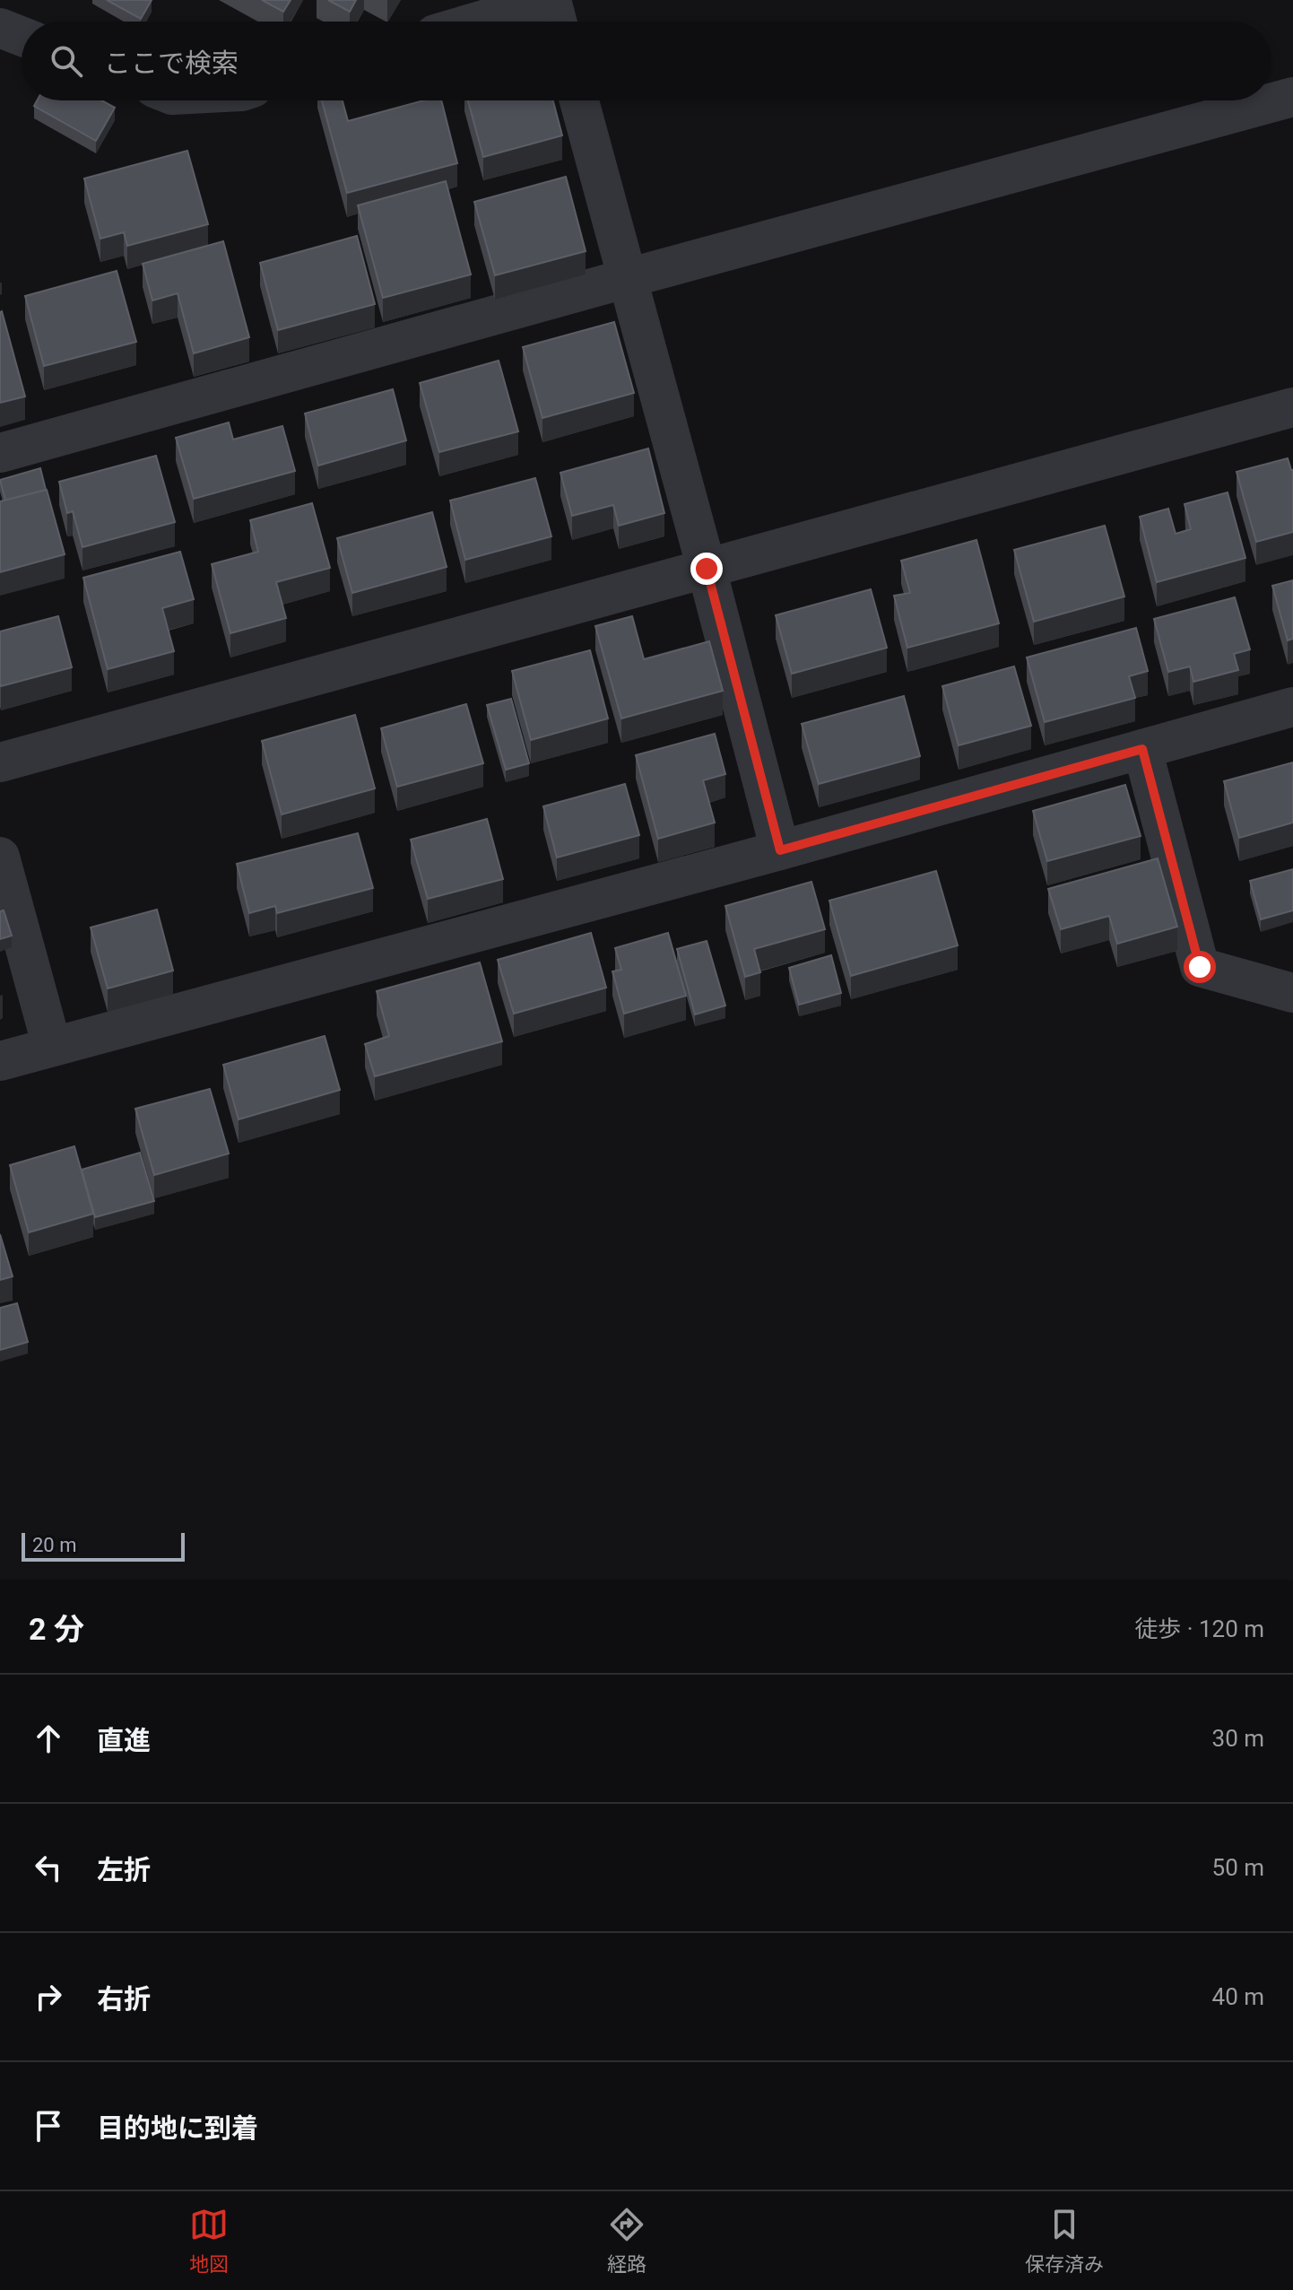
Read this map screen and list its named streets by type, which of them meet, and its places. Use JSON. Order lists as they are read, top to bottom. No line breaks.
{"scale_bar":"20 m","page":{"search":"ここで検索","scale":"20 m","heading":["2 分","徒歩 · 120 m"],"list":[["直進","30 m"],["左折","50 m"],["右折","40 m"],"目的地に到着"],"nav":["地図","経路","保存済み"]}}
